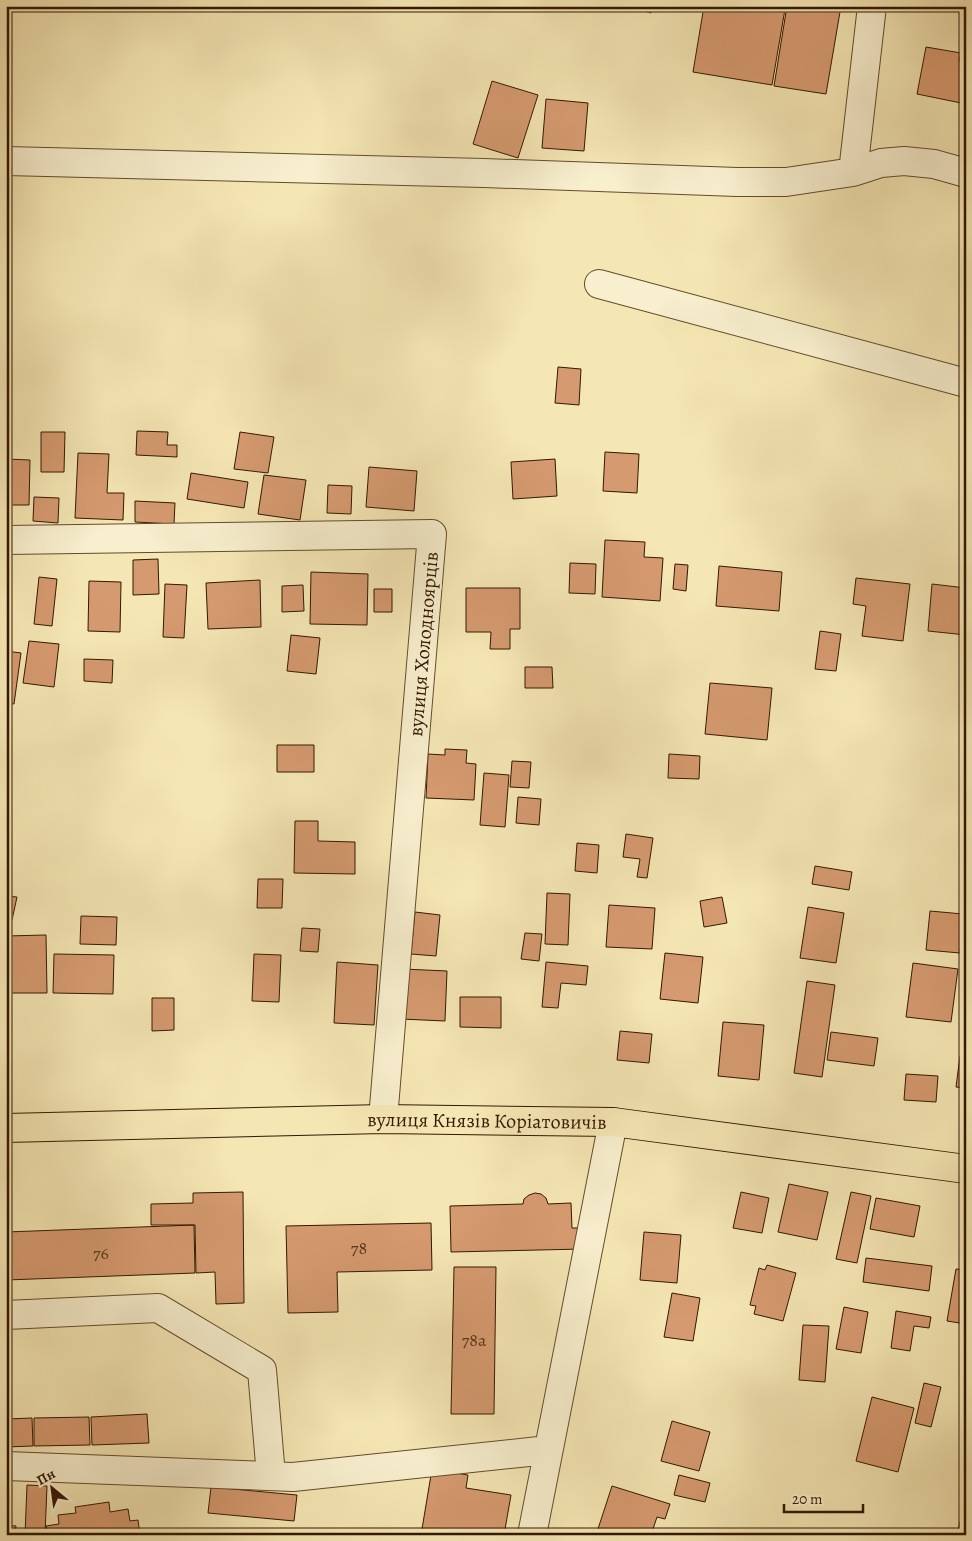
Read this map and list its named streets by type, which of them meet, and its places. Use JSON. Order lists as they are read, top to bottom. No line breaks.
{"streets":{"main road":["вулиця Князів Коріатовичів"],"street":["вулиця Холодноярців"]},"crossings":[["вулиця Холодноярців","вулиця Князів Коріатовичів"]],"house_numbers":["78","76","78а"],"scale_bar":"20 m","north":"top left"}
